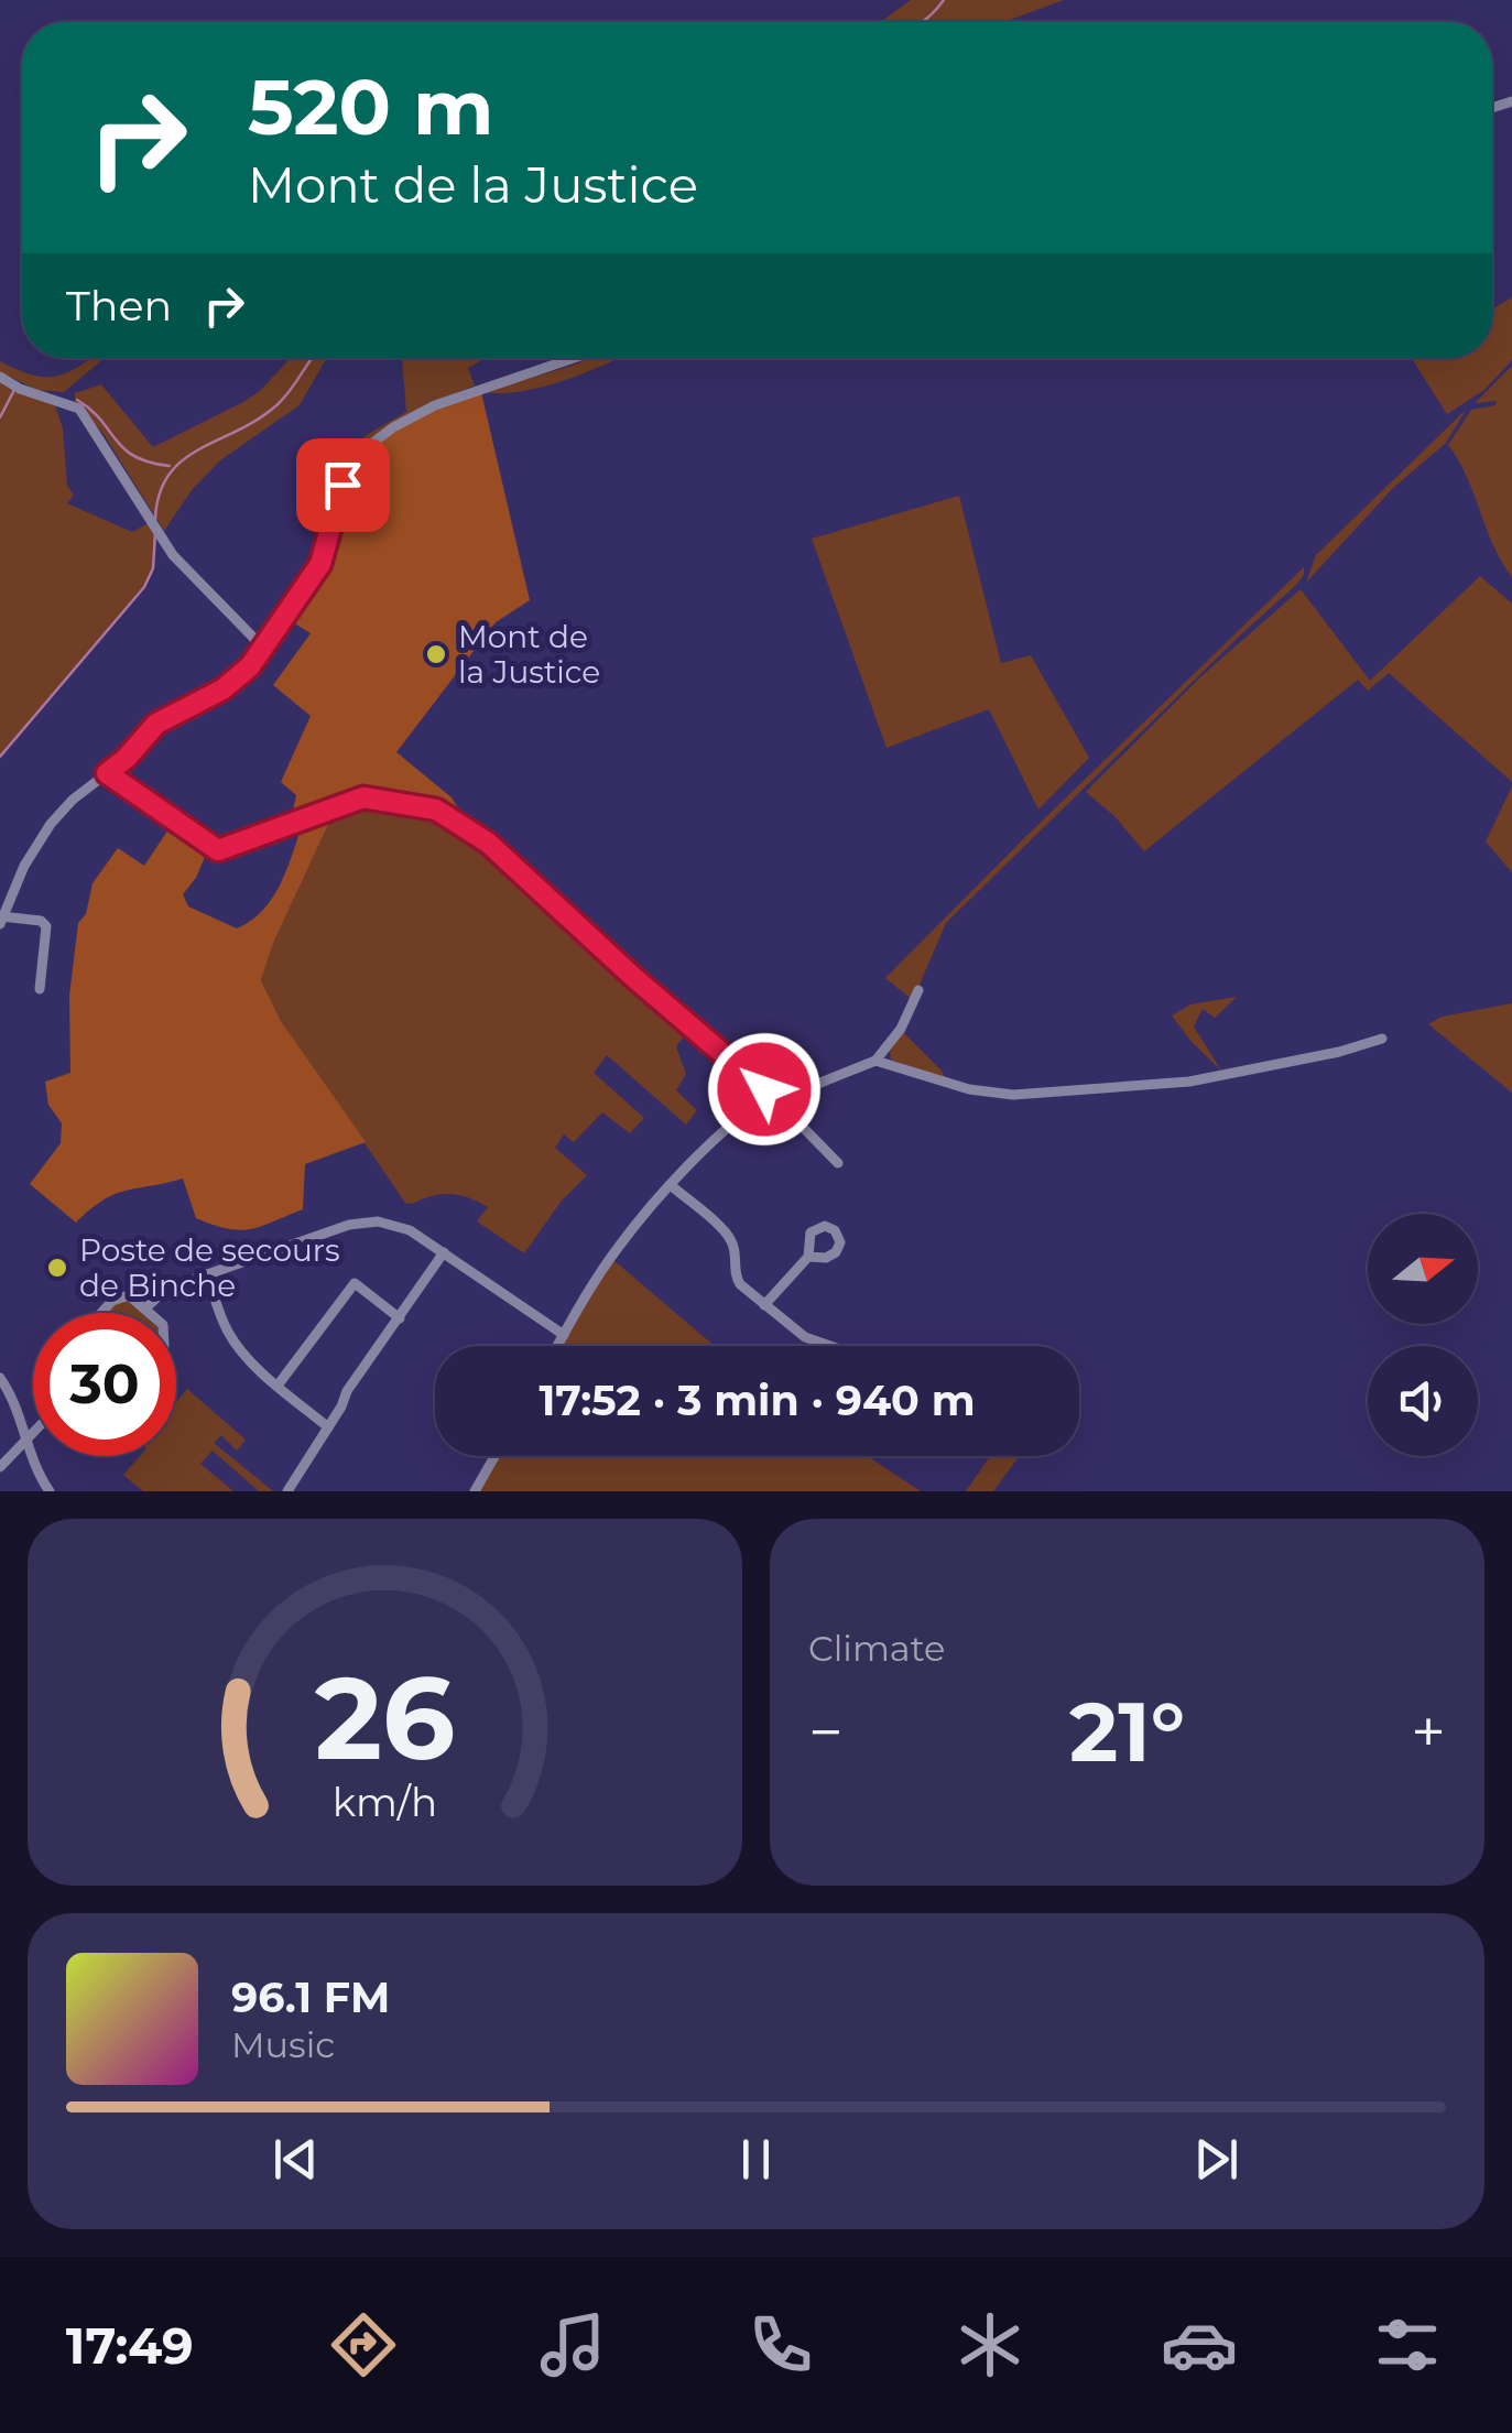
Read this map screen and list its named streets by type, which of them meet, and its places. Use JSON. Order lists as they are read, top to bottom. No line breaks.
{"places":["Mont de la Justice","Poste de secours de Binche"],"north":"right","page":{"turn":["520 m","Mont de la Justice"],"then":"Then","limit":"30","trip":"17:52 · 3 min · 940 m","tile":"Climate","heat":["−","21°","+"],"song":["96.1 FM","Music"],"tabs":"17:49","gauge":["26","km/h"]}}
